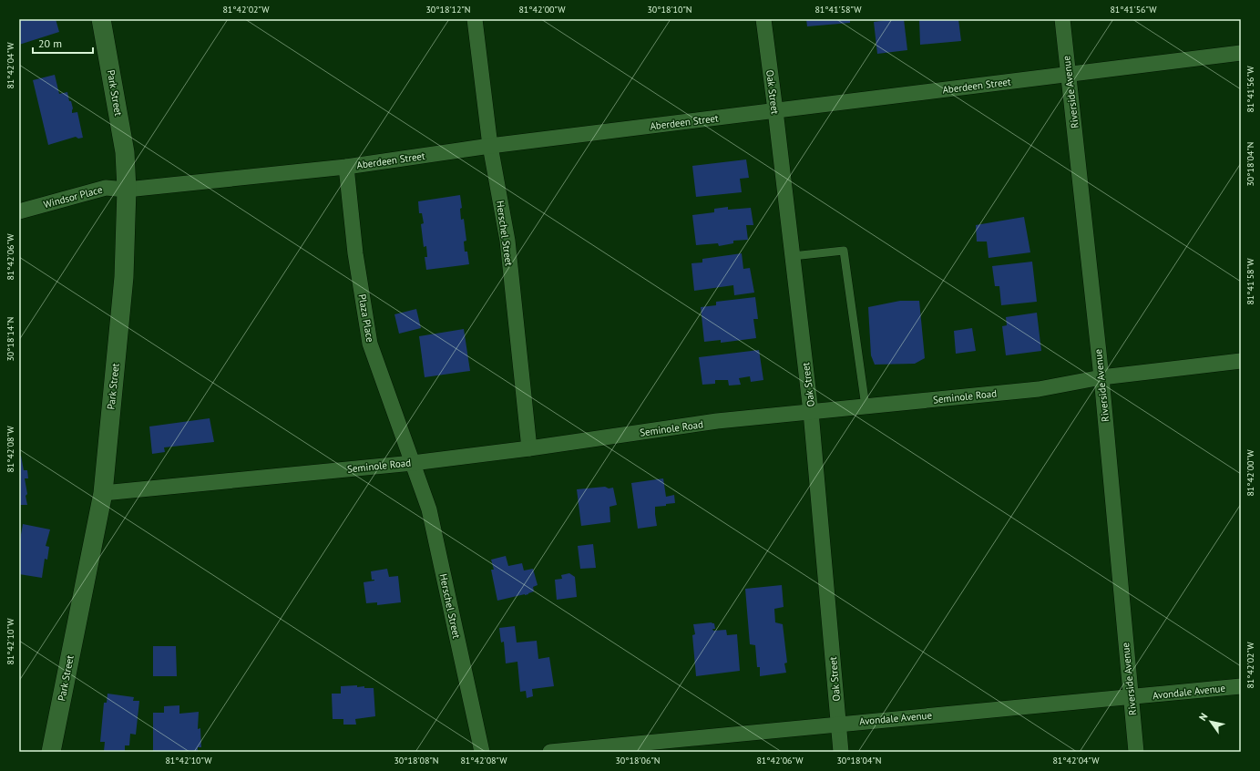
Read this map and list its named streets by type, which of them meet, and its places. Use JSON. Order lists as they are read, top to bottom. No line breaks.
{"streets":{"street":["Aberdeen Street","Oak Street","Riverside Avenue","Park Street","Windsor Place","Herschel Street","Plaza Place","Seminole Road","Avondale Avenue"]},"crossings":[["Aberdeen Street","Oak Street"],["Aberdeen Street","Riverside Avenue"],["Aberdeen Street","Park Street"],["Aberdeen Street","Windsor Place"],["Aberdeen Street","Herschel Street"],["Aberdeen Street","Plaza Place"],["Oak Street","Seminole Road"],["Oak Street","Avondale Avenue"],["Riverside Avenue","Seminole Road"],["Riverside Avenue","Avondale Avenue"],["Park Street","Windsor Place"],["Park Street","Seminole Road"],["Herschel Street","Plaza Place"],["Herschel Street","Seminole Road"],["Plaza Place","Seminole Road"]],"scale_bar":"20 m","north":"top left","coordinates":["81°42'02\"W","30°18'12\"N","81°42'00\"W","30°18'10\"N","81°41'58\"W","81°41'56\"W","81°42'04\"W","30°18'04\"N","81°42'06\"W","30°18'14\"N","81°42'08\"W","81°42'10\"W","30°18'08\"N","30°18'06\"N"]}
